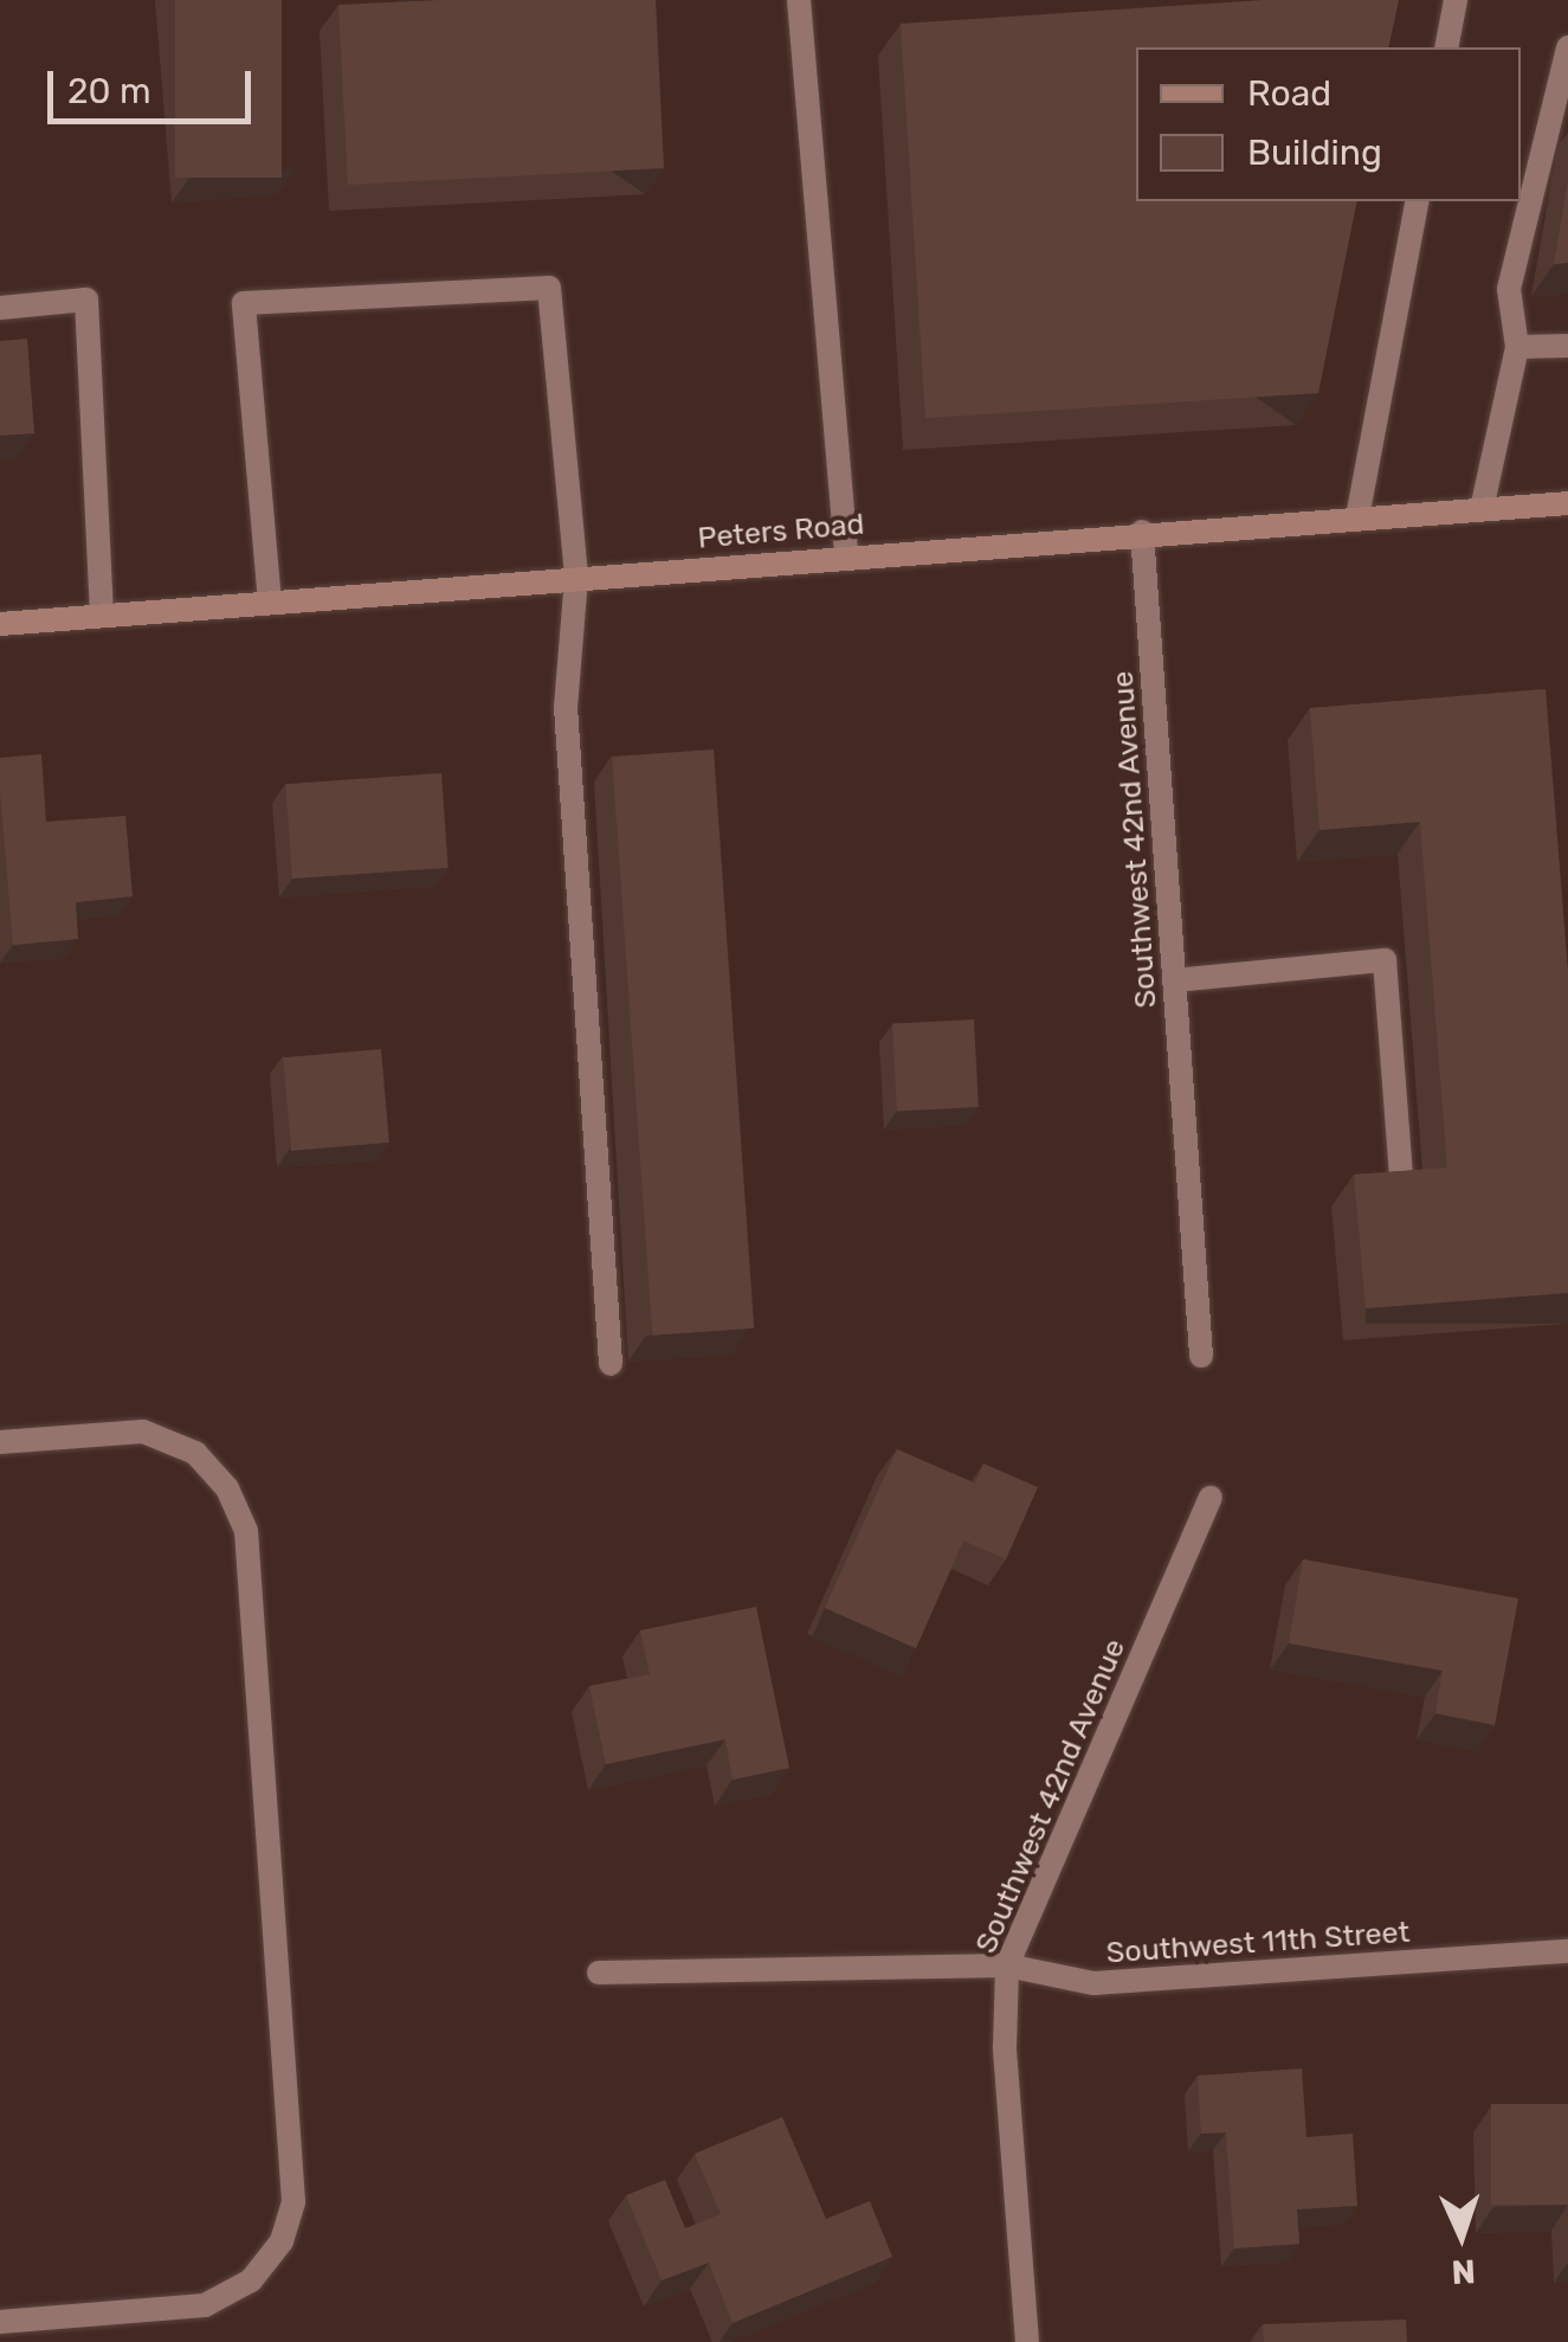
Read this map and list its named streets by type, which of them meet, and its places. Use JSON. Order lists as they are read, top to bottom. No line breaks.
{"streets":{"street":["Peters Road","Southwest 42nd Avenue","Southwest 11th Street"]},"crossings":[["Peters Road","Southwest 42nd Avenue"],["Southwest 42nd Avenue","Southwest 11th Street"]],"legend":["Road","Building"],"scale_bar":"20 m","north":"bottom"}
